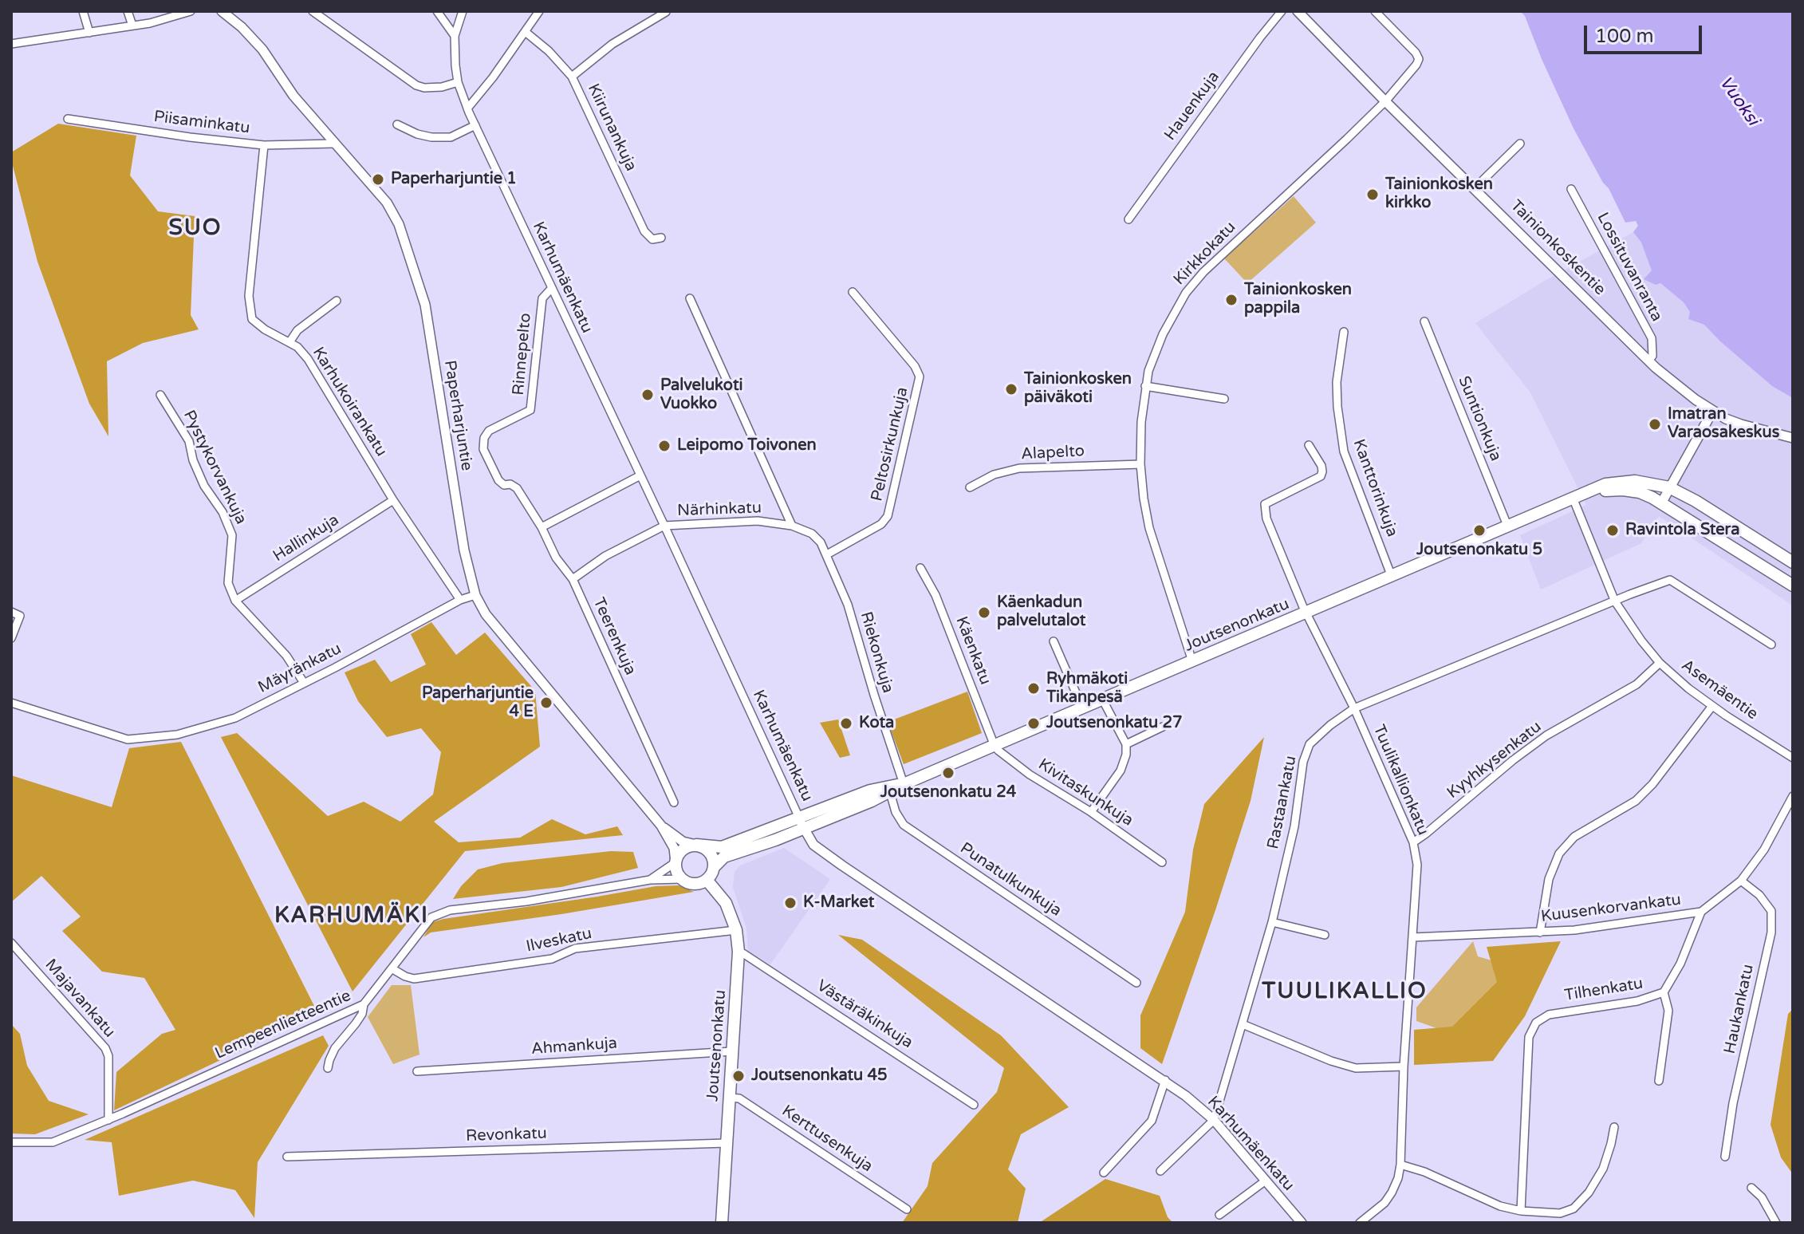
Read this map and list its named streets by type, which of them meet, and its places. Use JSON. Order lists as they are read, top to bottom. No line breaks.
{"streets":{"main road":["Joutsenonkatu"],"street":["Hauenkuja","Piisaminkatu","Kiirunankuja","Tainionkoskentie","Kirkkokatu","Lossituvanranta","Karhumäenkatu","Rinnepelto","Karhukoirankatu","Paperharjuntie","Suntionkuja","Peltosirkunkuja","Alapelto","Pystykorvankuja","Kanttorinkuja","Närhinkatu","Hallinkuja","Teerenkuja","Käenkatu","Riekonkuja","Mäyränkatu","Asemäentie","Kyyhkysenkatu","Tuulikallionkatu","Kivitaskunkuja","Rastaankatu","Punatulkunkuja","Kuusenkorvankatu","Ilveskatu","Tilhenkatu","Majavankatu","Haukankatu","Västäräkinkuja","Lempeenlietteentie","Ahmankuja","Revonkatu","Kerttusenkuja"]},"crossings":[["Piisaminkatu","Karhukoirankatu"],["Piisaminkatu","Paperharjuntie"],["Tainionkoskentie","Kirkkokatu"],["Tainionkoskentie","Lossituvanranta"],["Kirkkokatu","Alapelto"],["Kirkkokatu","Joutsenonkatu"],["Karhumäenkatu","Rinnepelto"],["Karhumäenkatu","Närhinkatu"],["Karhumäenkatu","Joutsenonkatu"],["Karhumäenkatu","Rastaankatu"],["Rinnepelto","Teerenkuja"],["Karhukoirankatu","Hallinkuja"],["Karhukoirankatu","Mäyränkatu"],["Paperharjuntie","Joutsenonkatu"],["Paperharjuntie","Mäyränkatu"],["Paperharjuntie","Lempeenlietteentie"],["Suntionkuja","Joutsenonkatu"],["Peltosirkunkuja","Riekonkuja"],["Pystykorvankuja","Hallinkuja"],["Kanttorinkuja","Joutsenonkatu"],["Närhinkatu","Riekonkuja"],["Joutsenonkatu","Käenkatu"],["Joutsenonkatu","Riekonkuja"],["Joutsenonkatu","Asemäentie"],["Joutsenonkatu","Tuulikallionkatu"],["Joutsenonkatu","Kivitaskunkuja"],["Joutsenonkatu","Punatulkunkuja"],["Joutsenonkatu","Ilveskatu"],["Joutsenonkatu","Västäräkinkuja"],["Joutsenonkatu","Lempeenlietteentie"],["Joutsenonkatu","Ahmankuja"],["Joutsenonkatu","Revonkatu"],["Joutsenonkatu","Kerttusenkuja"],["Käenkatu","Kivitaskunkuja"],["Asemäentie","Kyyhkysenkatu"],["Asemäentie","Rastaankatu"],["Kyyhkysenkatu","Tuulikallionkatu"],["Tuulikallionkatu","Rastaankatu"],["Tuulikallionkatu","Kuusenkorvankatu"],["Kuusenkorvankatu","Tilhenkatu"],["Kuusenkorvankatu","Haukankatu"],["Ilveskatu","Lempeenlietteentie"],["Majavankatu","Lempeenlietteentie"]],"districts":["SUO","KARHUMÄKI","TUULIKALLIO"],"water":["Vuoksi"],"places":["Paperharjuntie 1","Tainionkosken kirkko","Tainionkosken pappila","Tainionkosken päiväkoti","Palvelukoti Vuokko","Imatran Varaosakeskus","Leipomo Toivonen","Joutsenonkatu 5","Ravintola Stera","Käenkadun palvelutalot","Ryhmäkoti Tikanpesä","Paperharjuntie 4 E","Kota","Joutsenonkatu 27","Joutsenonkatu 24","K-Market","Joutsenonkatu 45"],"scale_bar":"100 m"}
